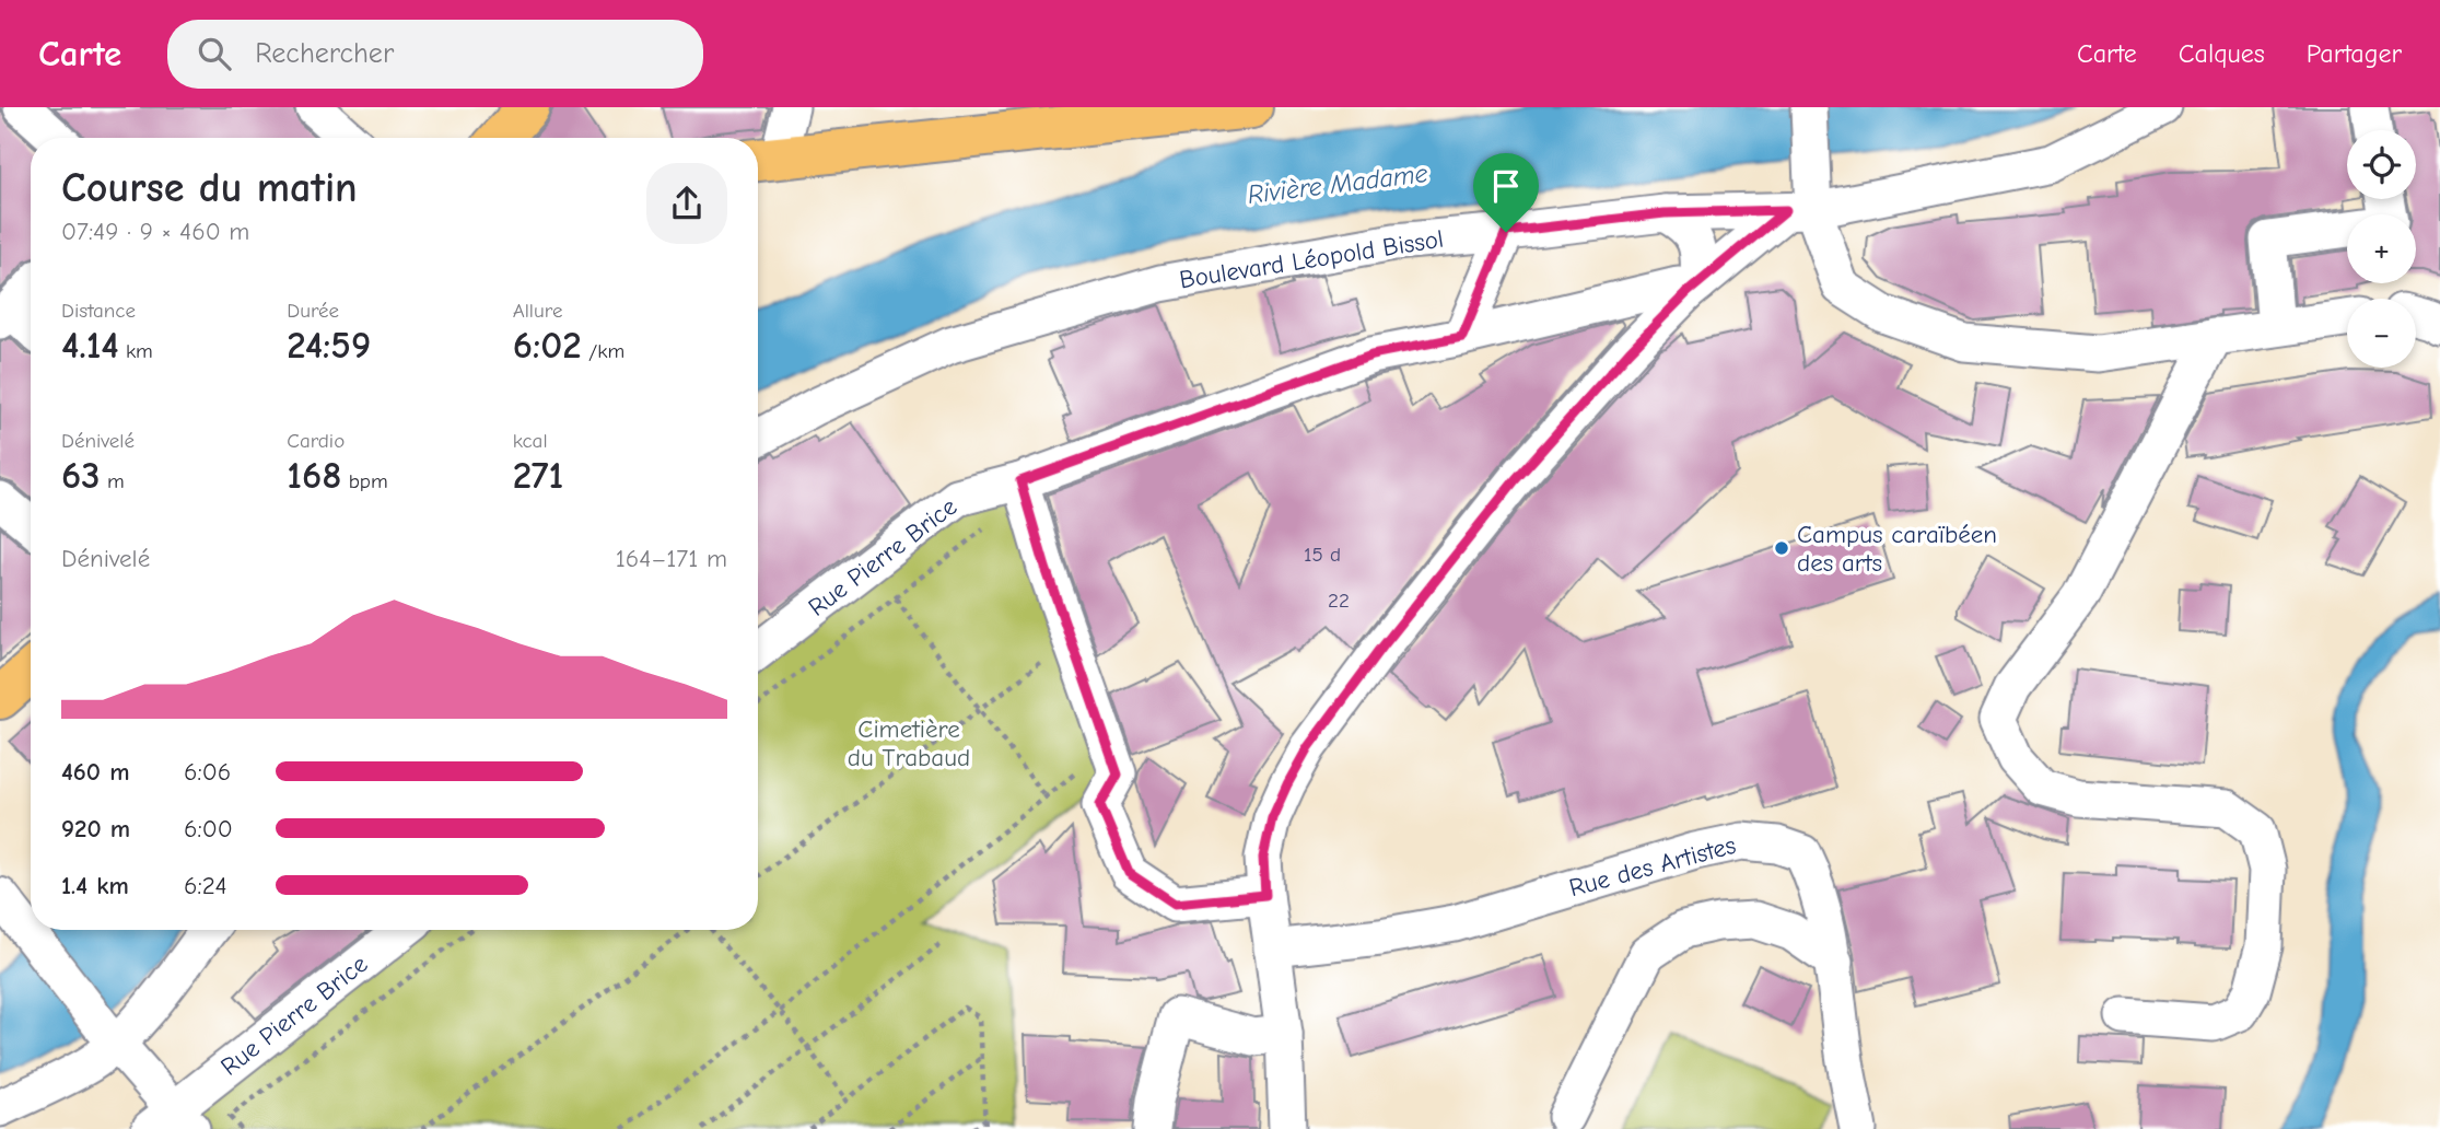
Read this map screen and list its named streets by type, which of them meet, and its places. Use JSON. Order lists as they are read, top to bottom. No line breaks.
{"streets":{"street":["Boulevard Léopold Bissol","Rue Pierre Brice","Rue des Artistes"]},"water":["Rivière Madame"],"parks":["Cimetière du Trabaud"],"places":["Campus caraïbéen des arts"],"house_numbers":["15 d","22"],"page":{"header":"Carte","search":"Rechercher","nav":["Carte","Calques","Partager"],"map_buttons":["+","−"],"heading":["Course du matin","07:49 · 9 × 460 m"],"stats":[["Distance","4.14 km"],["Durée","24:59"],["Allure","6:02 /km"],["Dénivelé","63 m"],["Cardio","168 bpm"],["kcal","271"]],"chart":["Dénivelé","164–171 m"],"list":[{"name":"460 m","note":"6:06"},{"name":"920 m","note":"6:00"},{"name":"1.4 km","note":"6:24"}]}}
